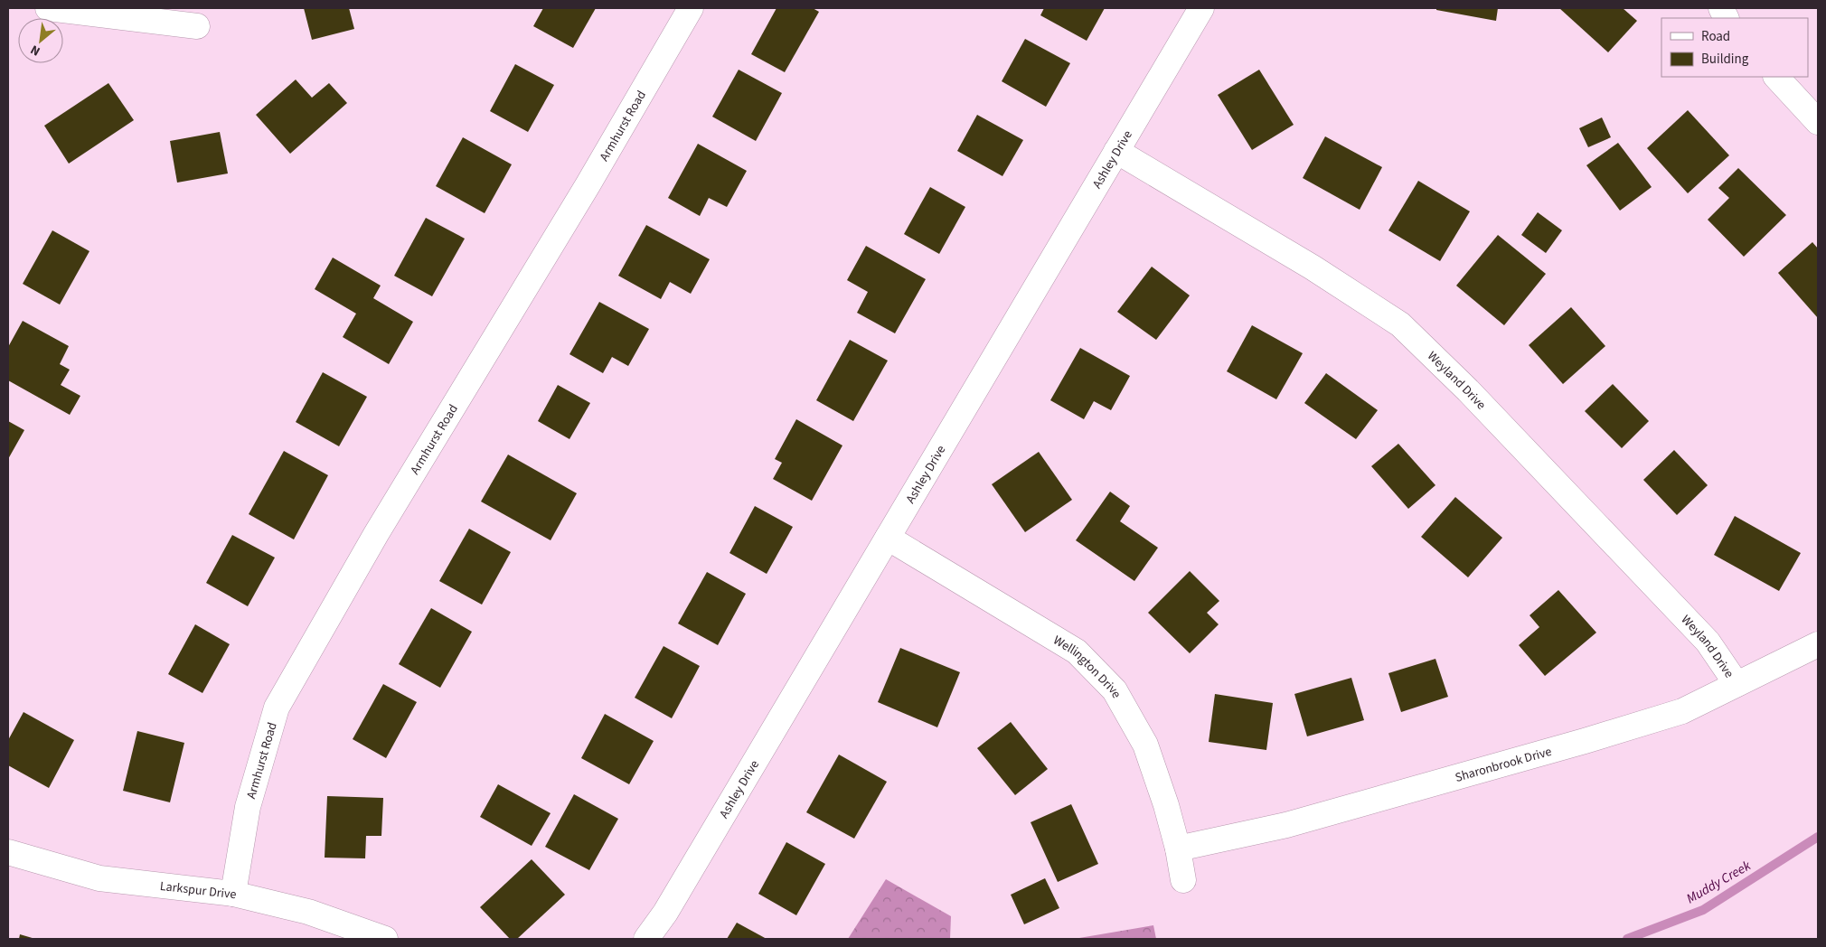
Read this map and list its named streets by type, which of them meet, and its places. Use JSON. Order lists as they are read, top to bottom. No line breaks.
{"streets":{"street":["Armhurst Road","Ashley Drive","Weyland Drive","Wellington Drive","Sharonbrook Drive","Larkspur Drive"]},"crossings":[["Armhurst Road","Larkspur Drive"],["Ashley Drive","Weyland Drive"],["Ashley Drive","Wellington Drive"],["Weyland Drive","Sharonbrook Drive"],["Wellington Drive","Sharonbrook Drive"]],"water":["Muddy Creek"],"legend":["Road","Building"],"north":"bottom left"}
